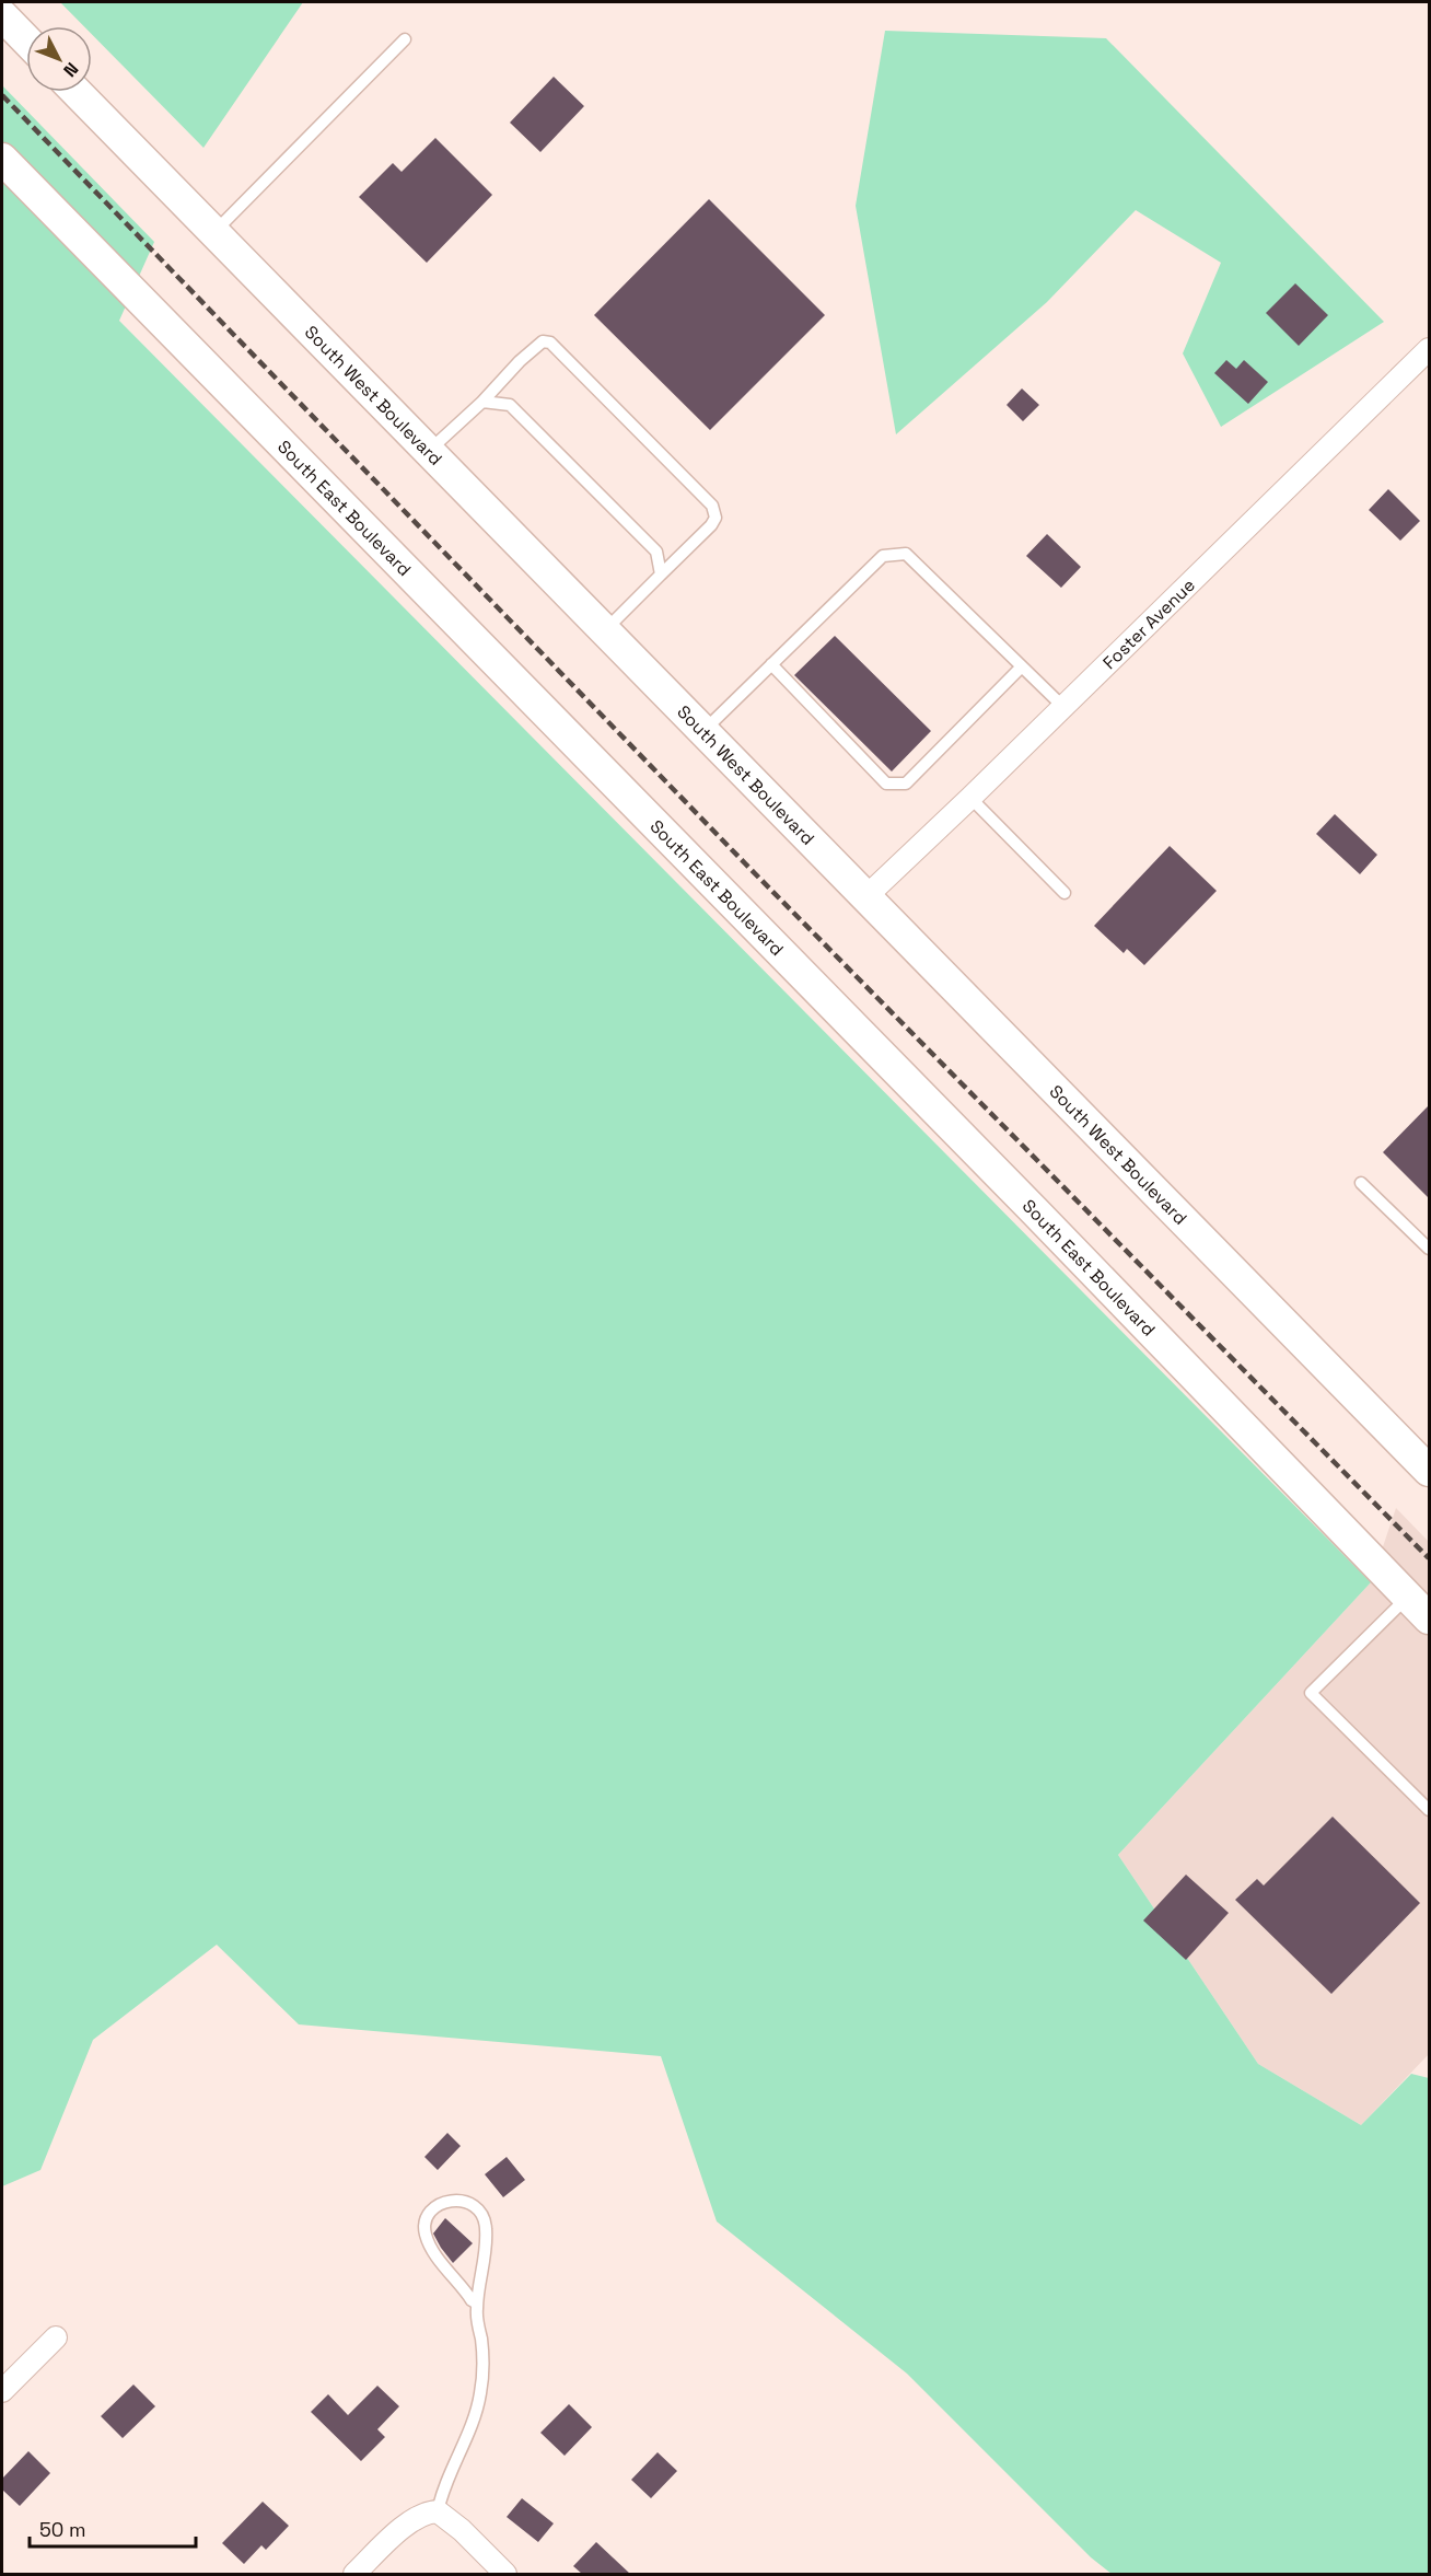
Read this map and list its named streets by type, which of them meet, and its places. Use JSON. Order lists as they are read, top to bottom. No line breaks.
{"streets":{"main road":["South West Boulevard","South East Boulevard"],"street":["Foster Avenue"]},"crossings":[["South West Boulevard","Foster Avenue"]],"scale_bar":"50 m","north":"bottom right"}
